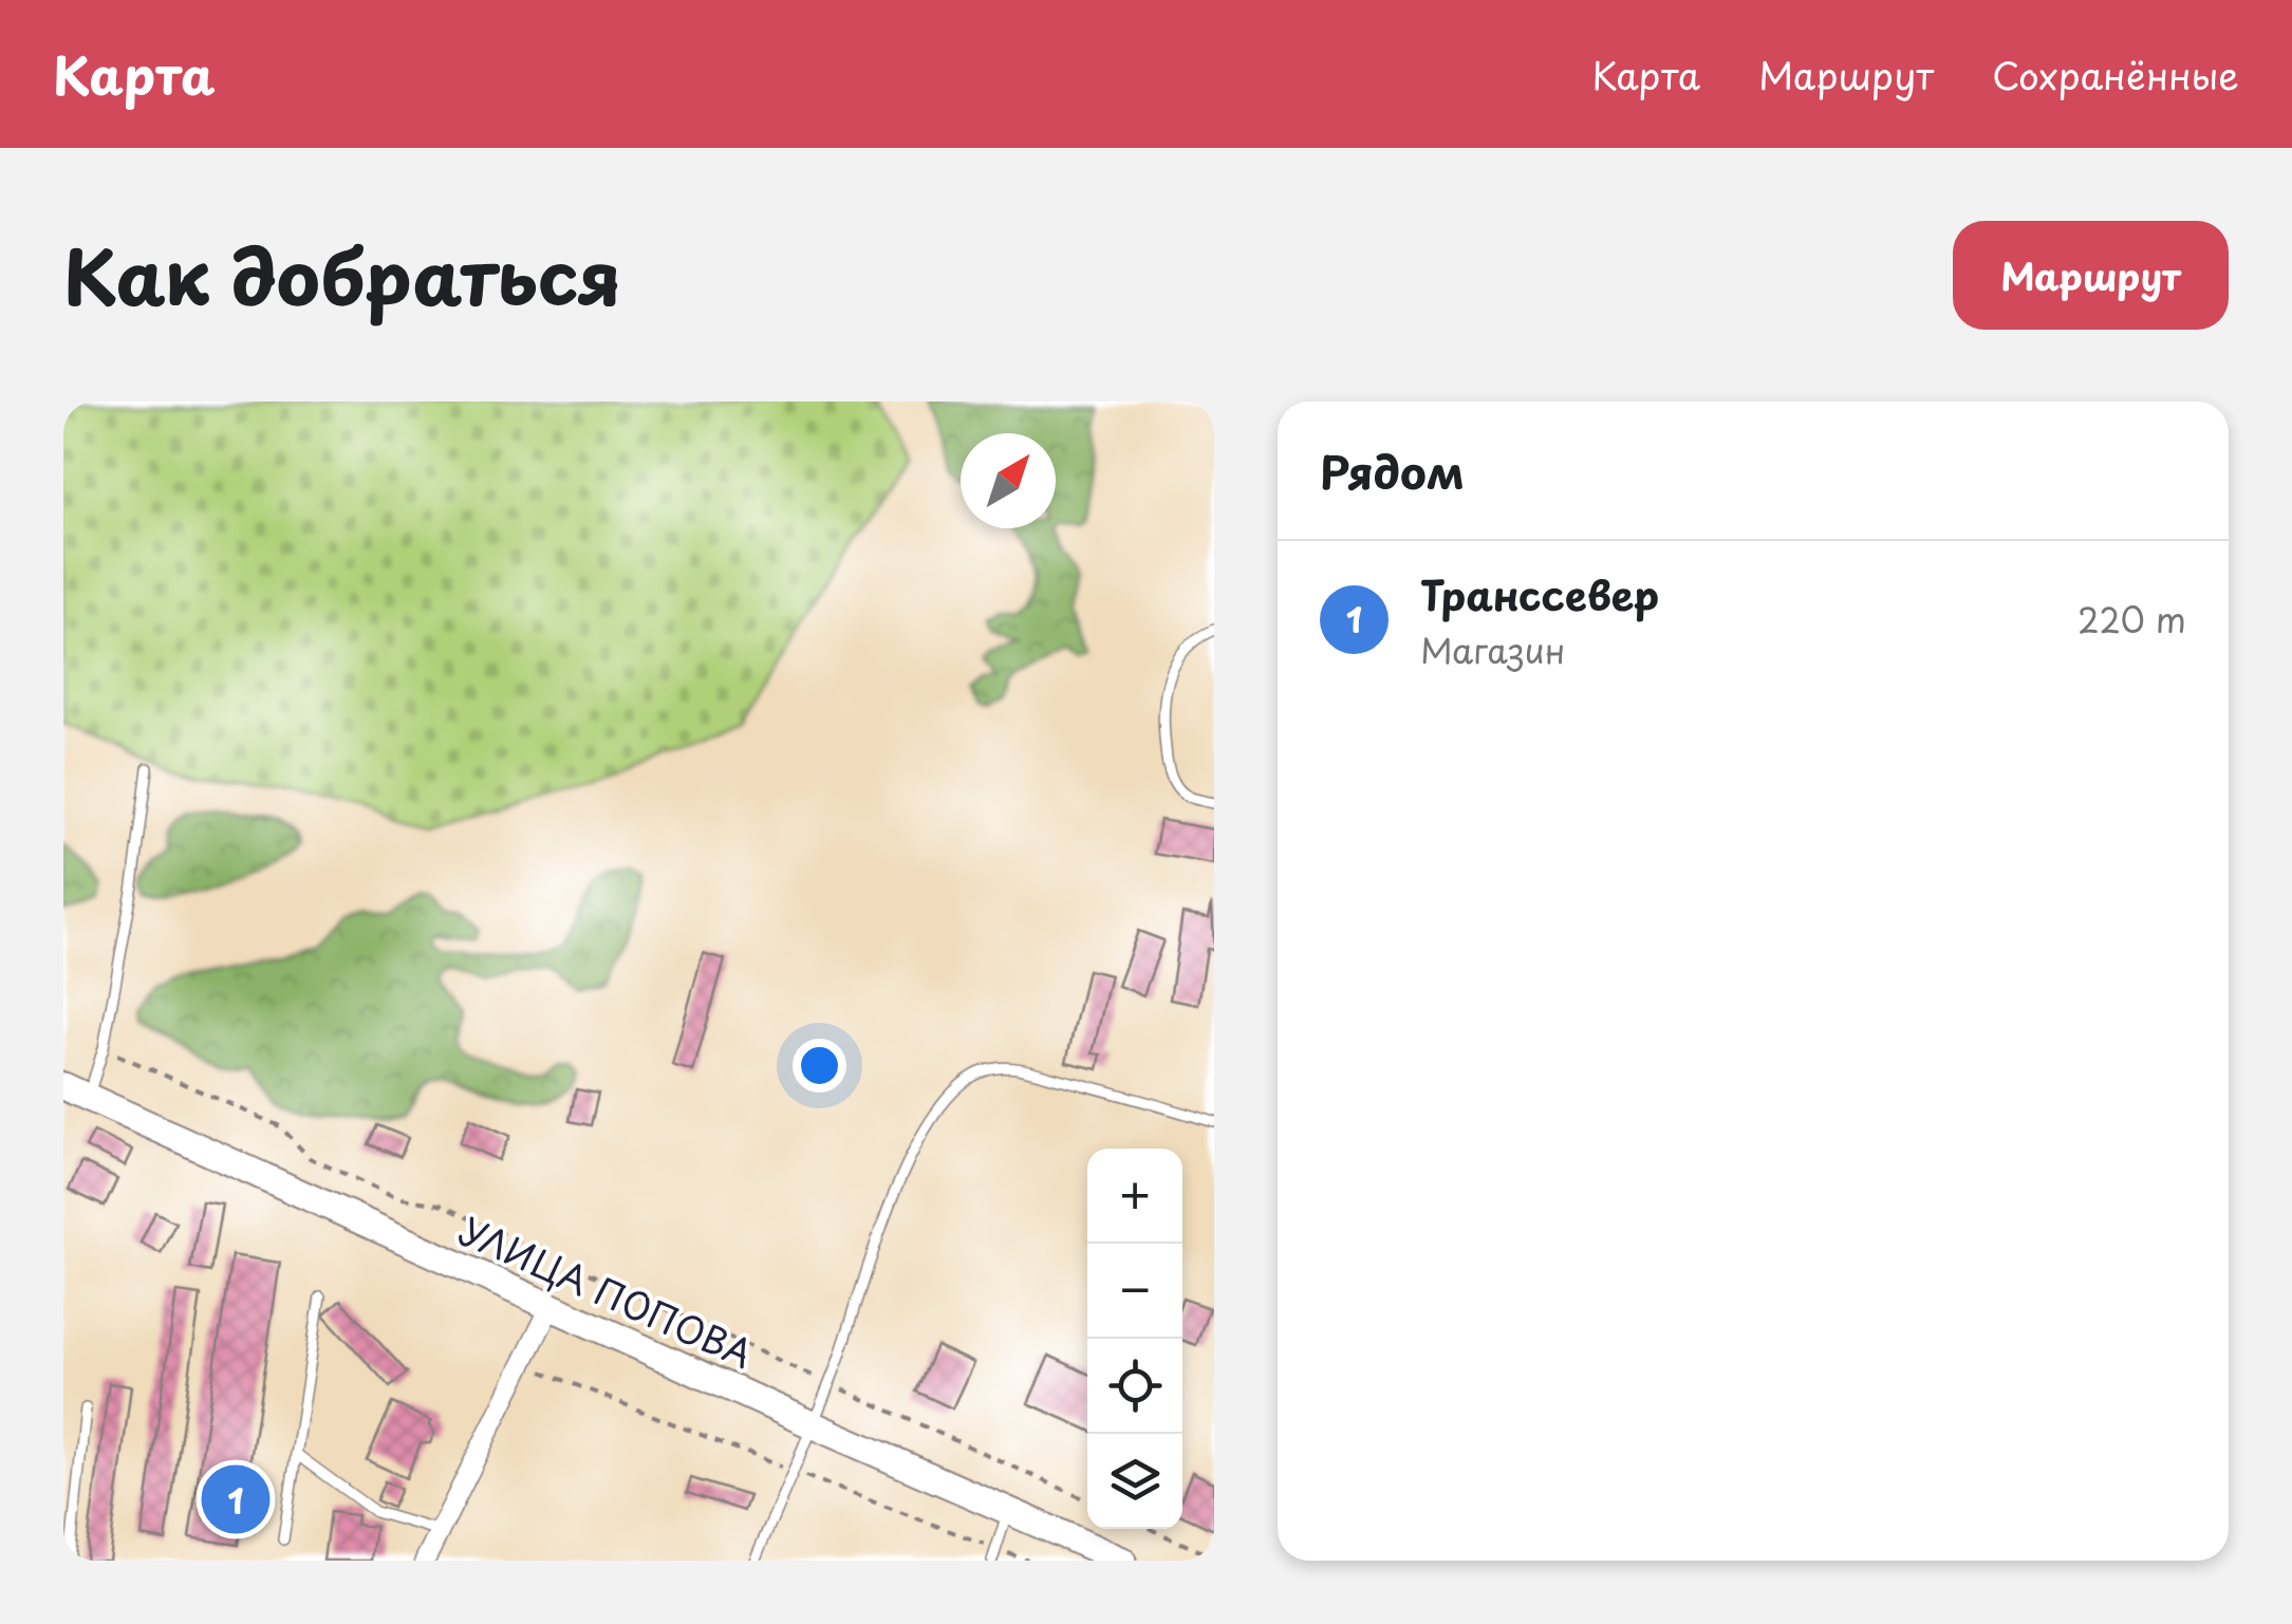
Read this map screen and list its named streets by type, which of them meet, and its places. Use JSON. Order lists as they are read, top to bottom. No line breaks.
{"streets":{"main road":["УЛИЦА ПОПОВА"]},"north":"top right","page":{"header":"Карта","nav":["Карта","Маршрут","Сохранённые"],"title":"Как добраться","buttons":"Маршрут","heading":"Рядом","list":[{"mark":"1","name":"Транссевер","note":"Магазин","value":"220 m"}],"map_buttons":["+","−"],"pins":"1"}}
